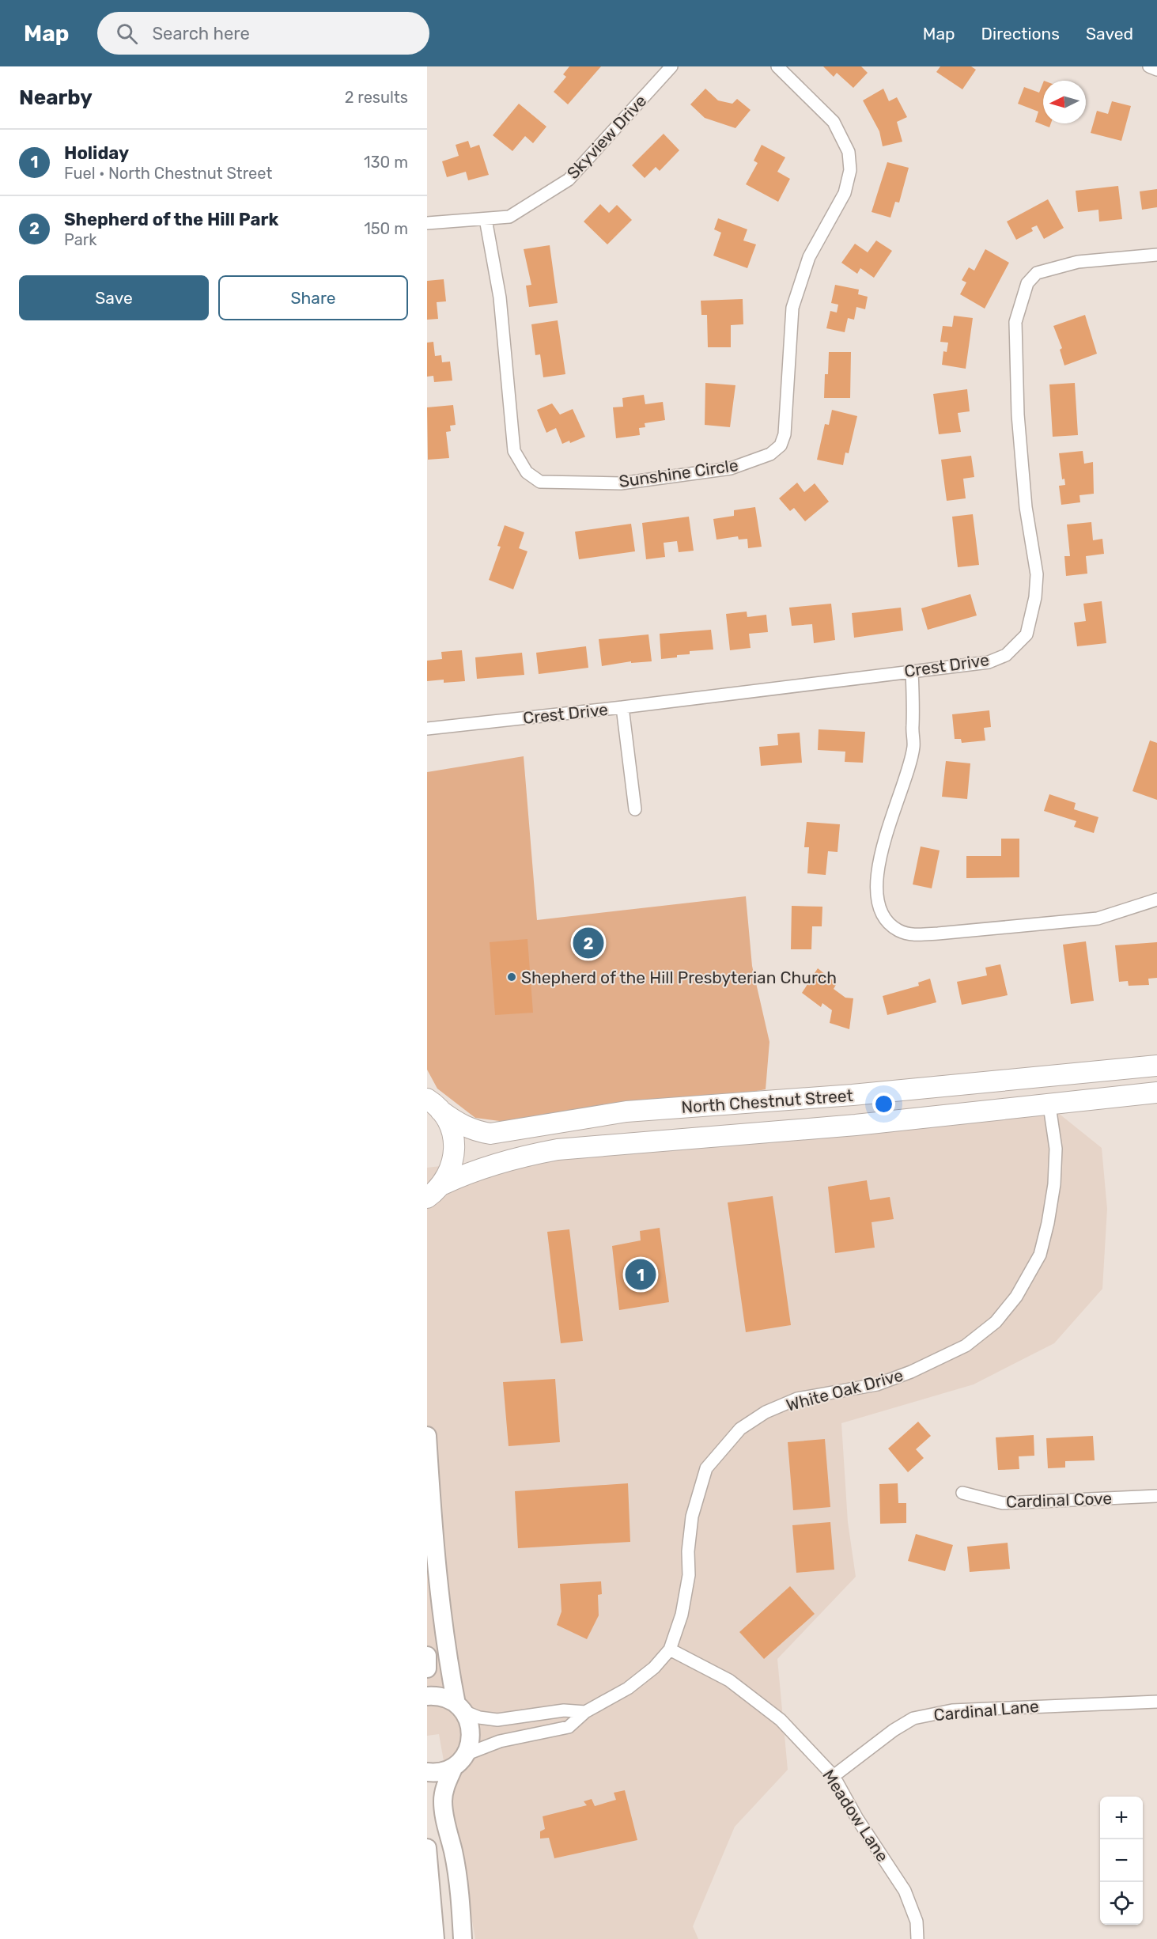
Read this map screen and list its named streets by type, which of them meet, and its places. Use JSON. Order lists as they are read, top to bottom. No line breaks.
{"streets":{"main road":["North Chestnut Street"],"street":["Skyview Drive","Sunshine Circle","Crest Drive","White Oak Drive","Cardinal Cove","Cardinal Lane","Meadow Lane"]},"crossings":[["Skyview Drive","Sunshine Circle"],["North Chestnut Street","White Oak Drive"],["White Oak Drive","Meadow Lane"],["Cardinal Lane","Meadow Lane"]],"places":["Shepherd of the Hill Presbyterian Church"],"north":"left","page":{"header":"Map","search":"Search here","nav":["Map","Directions","Saved"],"heading":["Nearby","2 results"],"list":[{"mark":"1","name":"Holiday","note":"Fuel · North Chestnut Street","value":"130 m"},{"mark":"2","name":"Shepherd of the Hill Park","note":"Park","value":"150 m"}],"buttons":["Save","Share"],"pins":["2","1"],"map_buttons":["+","−"]}}
